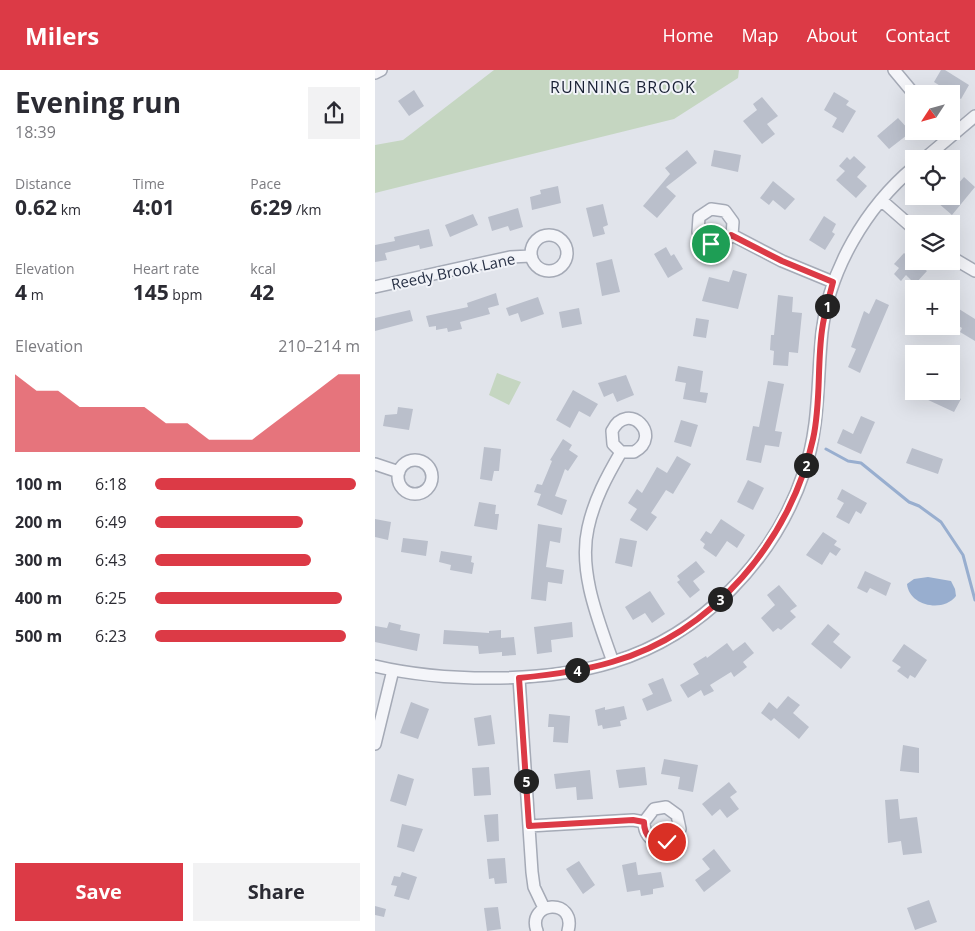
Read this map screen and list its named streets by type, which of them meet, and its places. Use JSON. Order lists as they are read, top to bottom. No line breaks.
{"streets":{"street":["Reedy Brook Lane"]},"districts":["RUNNING BROOK"],"north":"bottom left","page":{"header":"Milers","nav":["Home","Map","About","Contact"],"heading":["Evening run","18:39"],"map_buttons":["+","−"],"stats":[["Distance","0.62 km"],["Time","4:01"],["Pace","6:29 /km"],["Elevation","4 m"],["Heart rate","145 bpm"],["kcal","42"]],"pins":["1","2","3","4","5"],"chart":["Elevation","210–214 m"],"list":[{"name":"100 m","note":"6:18"},{"name":"200 m","note":"6:49"},{"name":"300 m","note":"6:43"},{"name":"400 m","note":"6:25"},{"name":"500 m","note":"6:23"}],"buttons":["Save","Share"]}}
